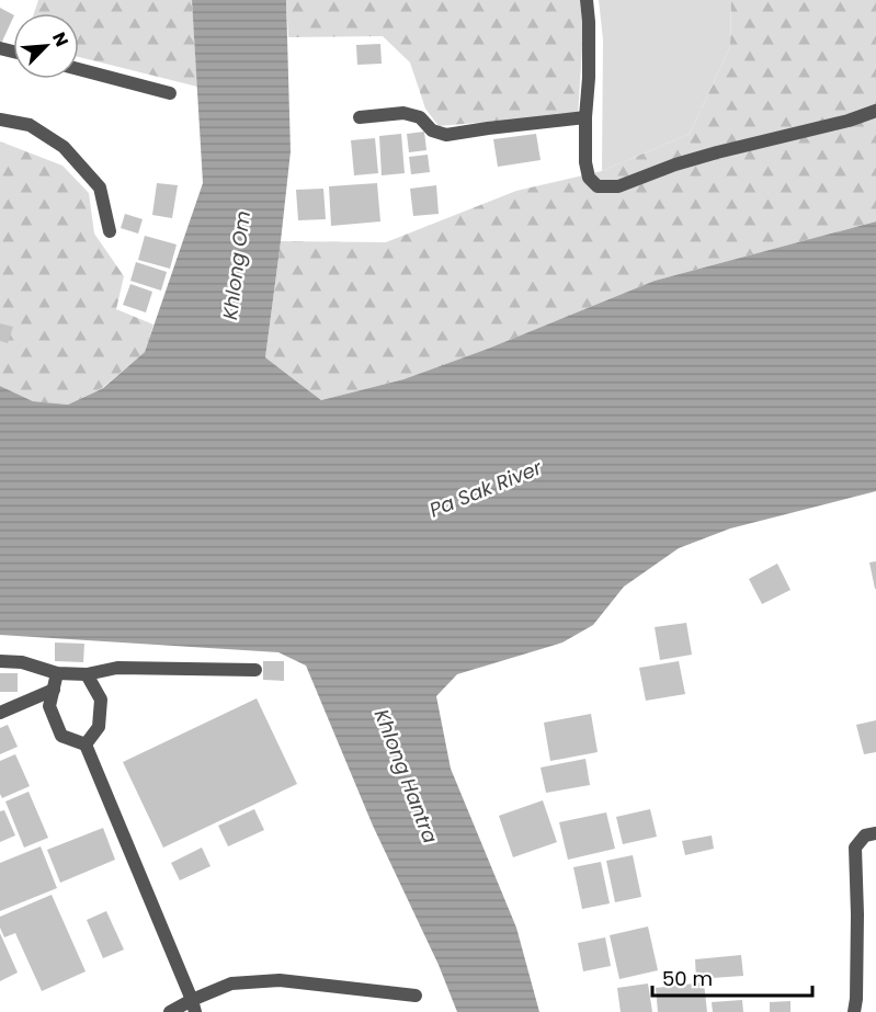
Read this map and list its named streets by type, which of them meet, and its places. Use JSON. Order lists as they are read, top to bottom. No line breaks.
{"water":["Khlong Om","Pa Sak River","Khlong Hantra"],"scale_bar":"50 m","north":"top right"}
